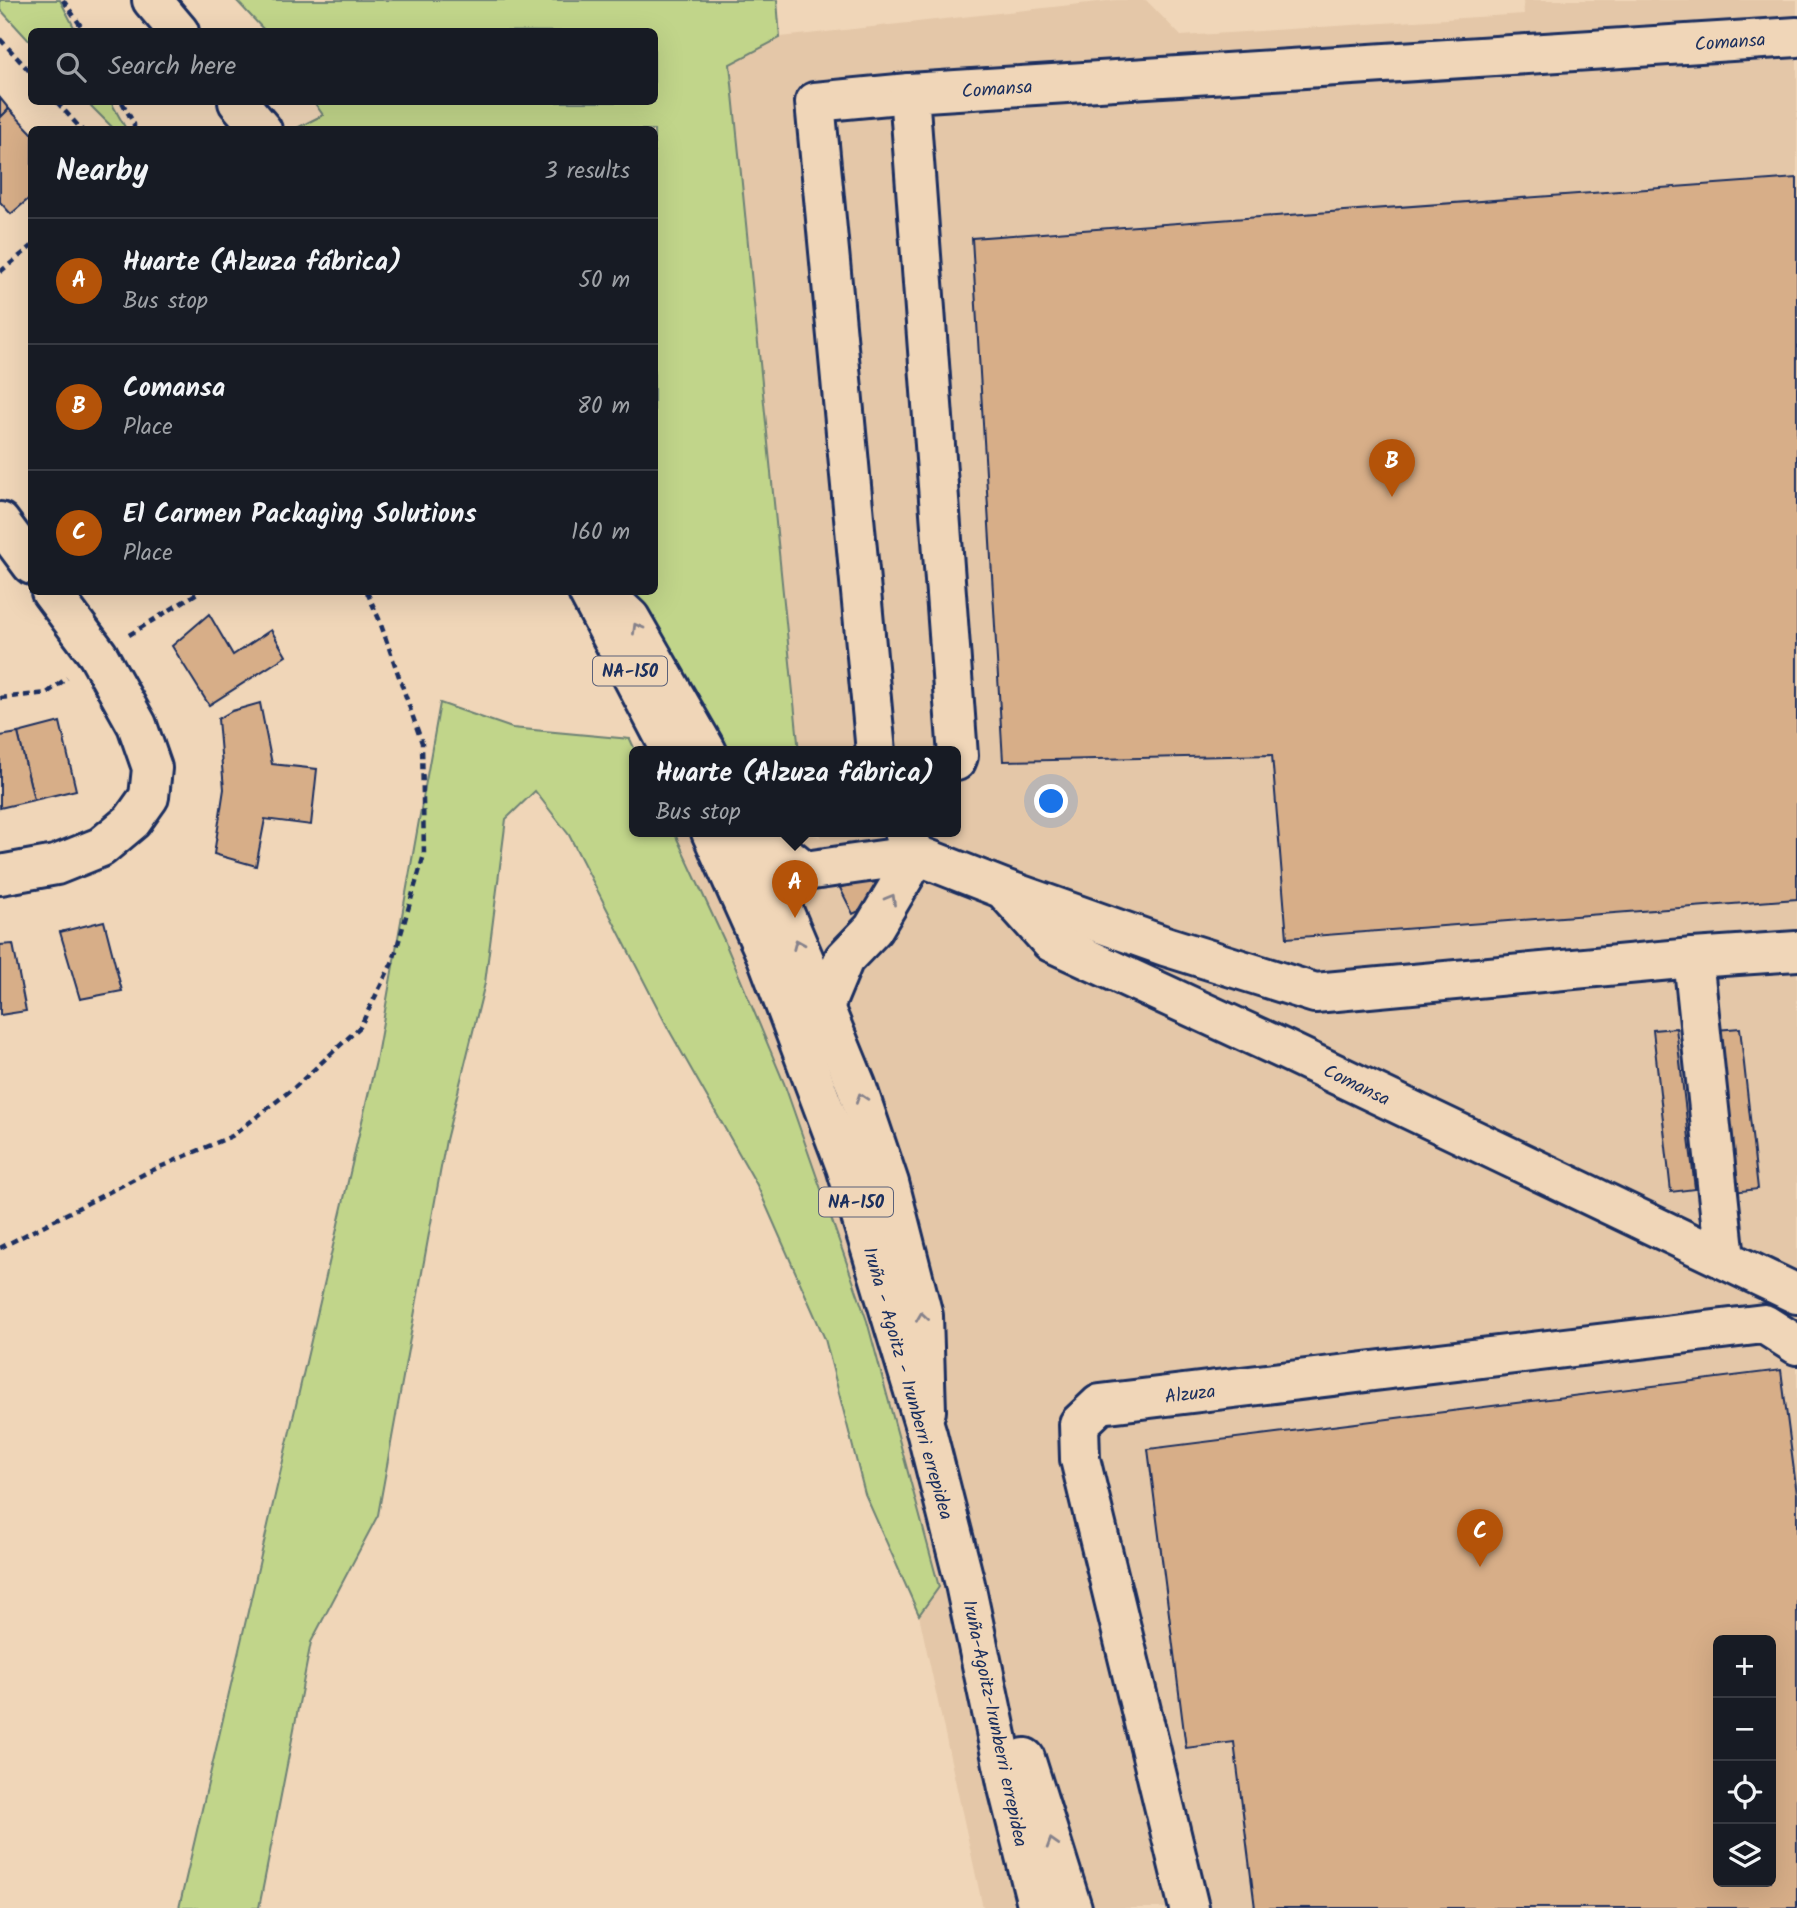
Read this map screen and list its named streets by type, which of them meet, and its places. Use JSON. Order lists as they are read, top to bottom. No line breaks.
{"streets":{"street":["Comansa","NA-150","Iruña - Agoitz - Irunberri errepidea","Alzuza","Iruña-Agoitz-Irunberri errepidea"]},"crossings":[["Iruña - Agoitz - Irunberri errepidea","Iruña-Agoitz-Irunberri errepidea"]],"page":{"search":"Search here","heading":["Nearby","3 results"],"list":[{"mark":"A","name":"Huarte (Alzuza fábrica)","note":"Bus stop","value":"50 m"},{"mark":"B","name":"Comansa","note":"Place","value":"80 m"},{"mark":"C","name":"El Carmen Packaging Solutions","note":"Place","value":"160 m"}],"pins":["B","A","C"],"popup":["Huarte (Alzuza fábrica)","Bus stop"],"map_buttons":["+","−"]}}
